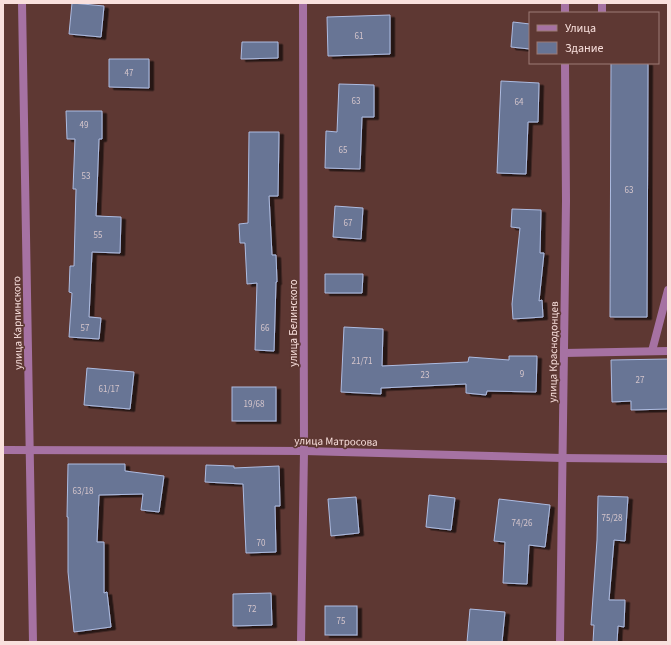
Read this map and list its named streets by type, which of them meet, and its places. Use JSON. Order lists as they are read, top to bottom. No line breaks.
{"streets":{"street":["улица Карпинского","улица Белинского","улица Краснодонцев","улица Матросова"]},"crossings":[["улица Карпинского","улица Матросова"],["улица Белинского","улица Матросова"],["улица Краснодонцев","улица Матросова"]],"house_numbers":["61","47","63","64","49","65","53","63","67","55","57","66","21/71","9","23","27","61/17","19/68","63/18","75/28","74/26","70","72","75"],"legend":["Улица","Здание"]}
